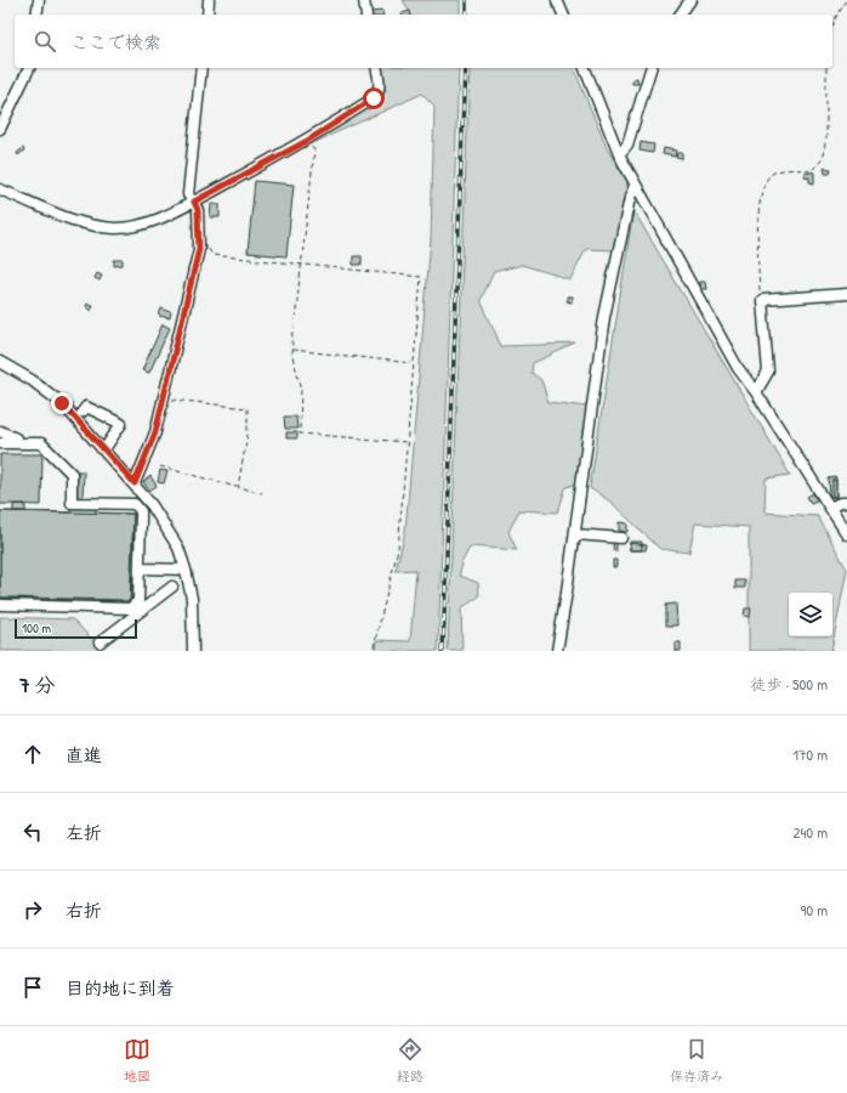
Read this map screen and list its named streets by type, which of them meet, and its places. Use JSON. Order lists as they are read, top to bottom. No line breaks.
{"scale_bar":"100 m","page":{"search":"ここで検索","scale":"100 m","heading":["7 分","徒歩 · 500 m"],"list":[["直進","170 m"],["左折","240 m"],["右折","90 m"],"目的地に到着"],"nav":["地図","経路","保存済み"]}}
